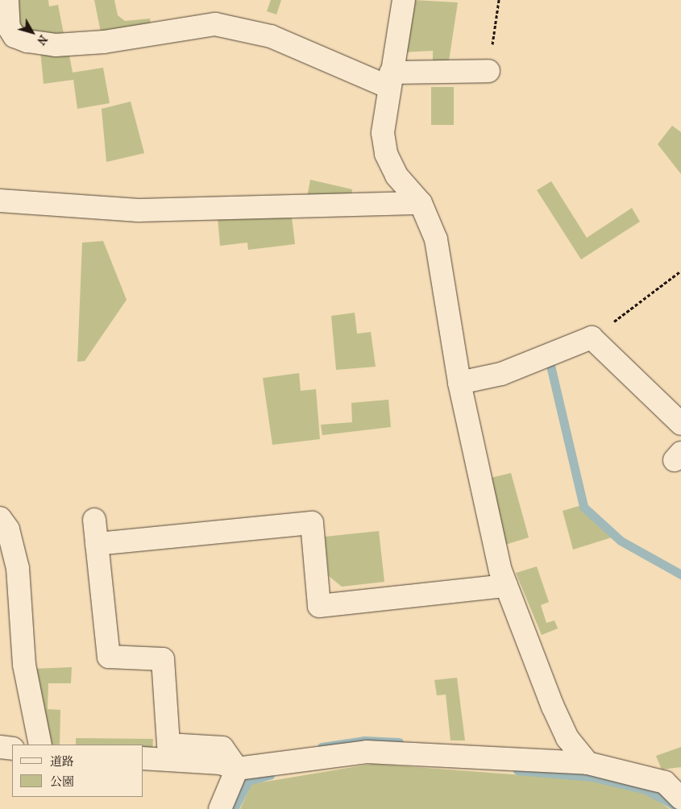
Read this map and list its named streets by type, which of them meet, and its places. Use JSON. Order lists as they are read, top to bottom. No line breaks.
{"legend":["道路","公園"],"north":"bottom right"}
